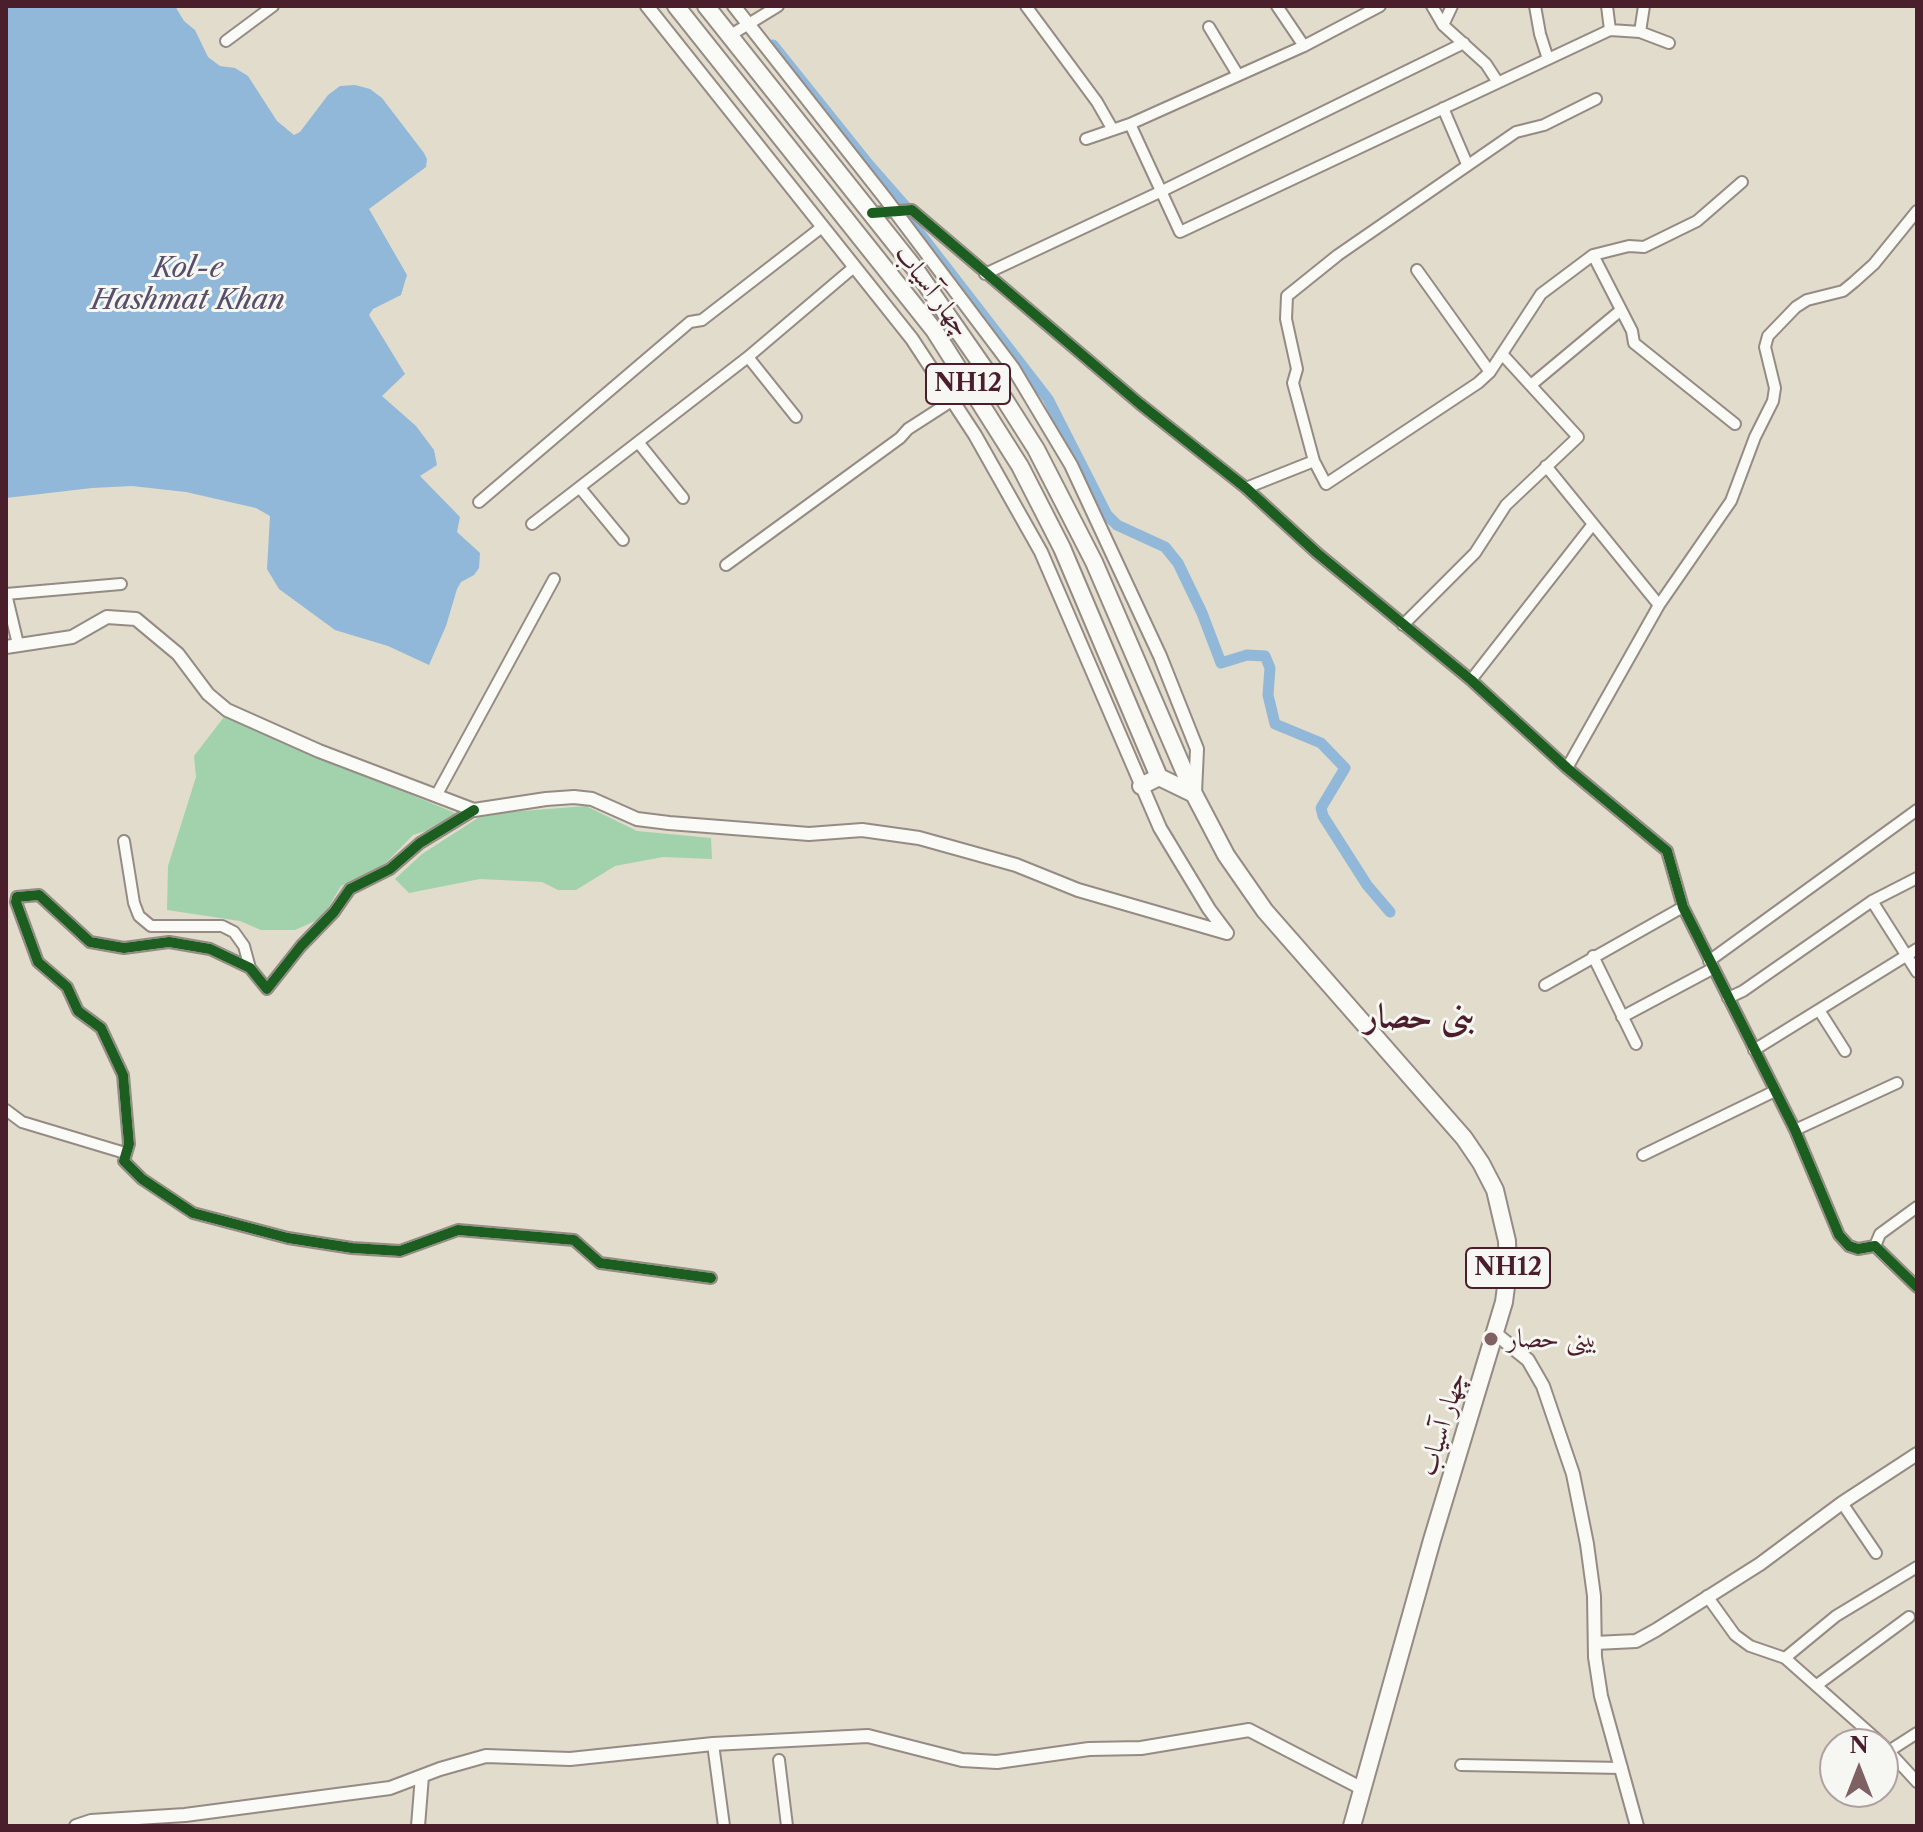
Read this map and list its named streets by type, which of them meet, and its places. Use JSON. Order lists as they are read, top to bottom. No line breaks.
{"streets":{"highway":["چهار آسیاب","NH12"]},"districts":["بنی حصار"],"water":["Kol-e Hashmat Khan"],"places":["بینی حصار"],"north":"top"}
